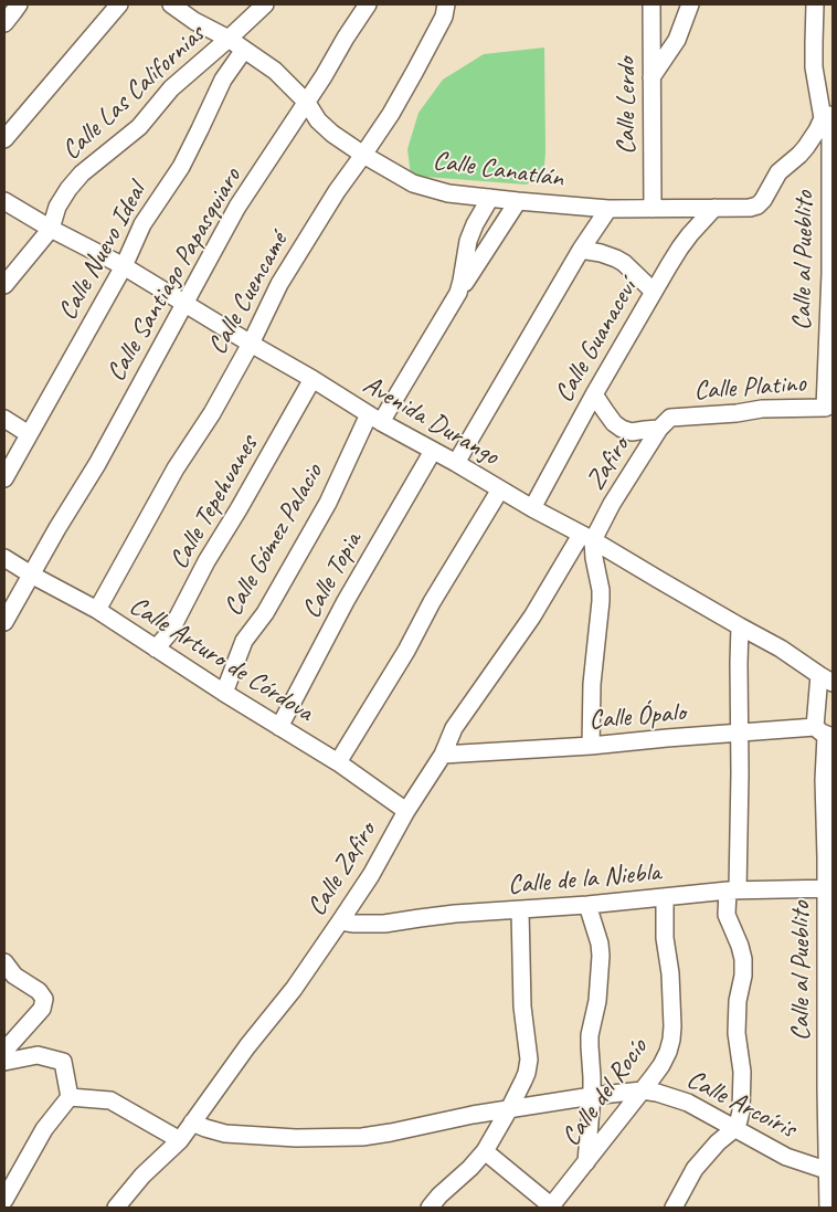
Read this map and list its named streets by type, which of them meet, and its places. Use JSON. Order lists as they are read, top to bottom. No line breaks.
{"streets":{"street":["Calle Las Californias","Calle Lerdo","Calle Canatlán","Calle Nuevo Ideal","Calle al Pueblito","Calle Santiago Papasquiaro","Calle Cuencamé","Calle Guanaceví","Calle Platino","Avenida Durango","Zafiro","Calle Tepehuanes","Calle Gómez Palacio","Calle Topia","Calle Arturo de Córdova","Calle Ópalo","Calle Zafiro","Calle de la Niebla","Calle del Rocío","Calle Arcoíris"]},"crossings":[["Calle Las Californias","Calle Canatlán"],["Calle Las Californias","Avenida Durango"],["Calle Lerdo","Calle Canatlán"],["Calle Canatlán","Calle Nuevo Ideal"],["Calle Canatlán","Calle al Pueblito"],["Calle Canatlán","Calle Santiago Papasquiaro"],["Calle Canatlán","Calle Cuencamé"],["Calle Canatlán","Calle Guanaceví"],["Calle Canatlán","Calle Gómez Palacio"],["Calle Nuevo Ideal","Avenida Durango"],["Calle al Pueblito","Calle Platino"],["Calle al Pueblito","Avenida Durango"],["Calle al Pueblito","Calle Ópalo"],["Calle al Pueblito","Calle de la Niebla"],["Calle al Pueblito","Calle Arcoíris"],["Calle Santiago Papasquiaro","Avenida Durango"],["Calle Santiago Papasquiaro","Calle Arturo de Córdova"],["Calle Cuencamé","Avenida Durango"],["Calle Cuencamé","Calle Arturo de Córdova"],["Calle Guanaceví","Calle Platino"],["Calle Guanaceví","Avenida Durango"],["Calle Platino","Zafiro"],["Avenida Durango","Zafiro"],["Avenida Durango","Calle Tepehuanes"],["Avenida Durango","Calle Gómez Palacio"],["Avenida Durango","Calle Topia"],["Avenida Durango","Calle Zafiro"],["Zafiro","Calle Zafiro"],["Calle Tepehuanes","Calle Arturo de Córdova"],["Calle Gómez Palacio","Calle Arturo de Córdova"],["Calle Topia","Calle Arturo de Córdova"],["Calle Arturo de Córdova","Calle Zafiro"],["Calle Ópalo","Calle Zafiro"],["Calle Zafiro","Calle de la Niebla"],["Calle Zafiro","Calle Arcoíris"],["Calle de la Niebla","Calle del Rocío"],["Calle del Rocío","Calle Arcoíris"]]}
